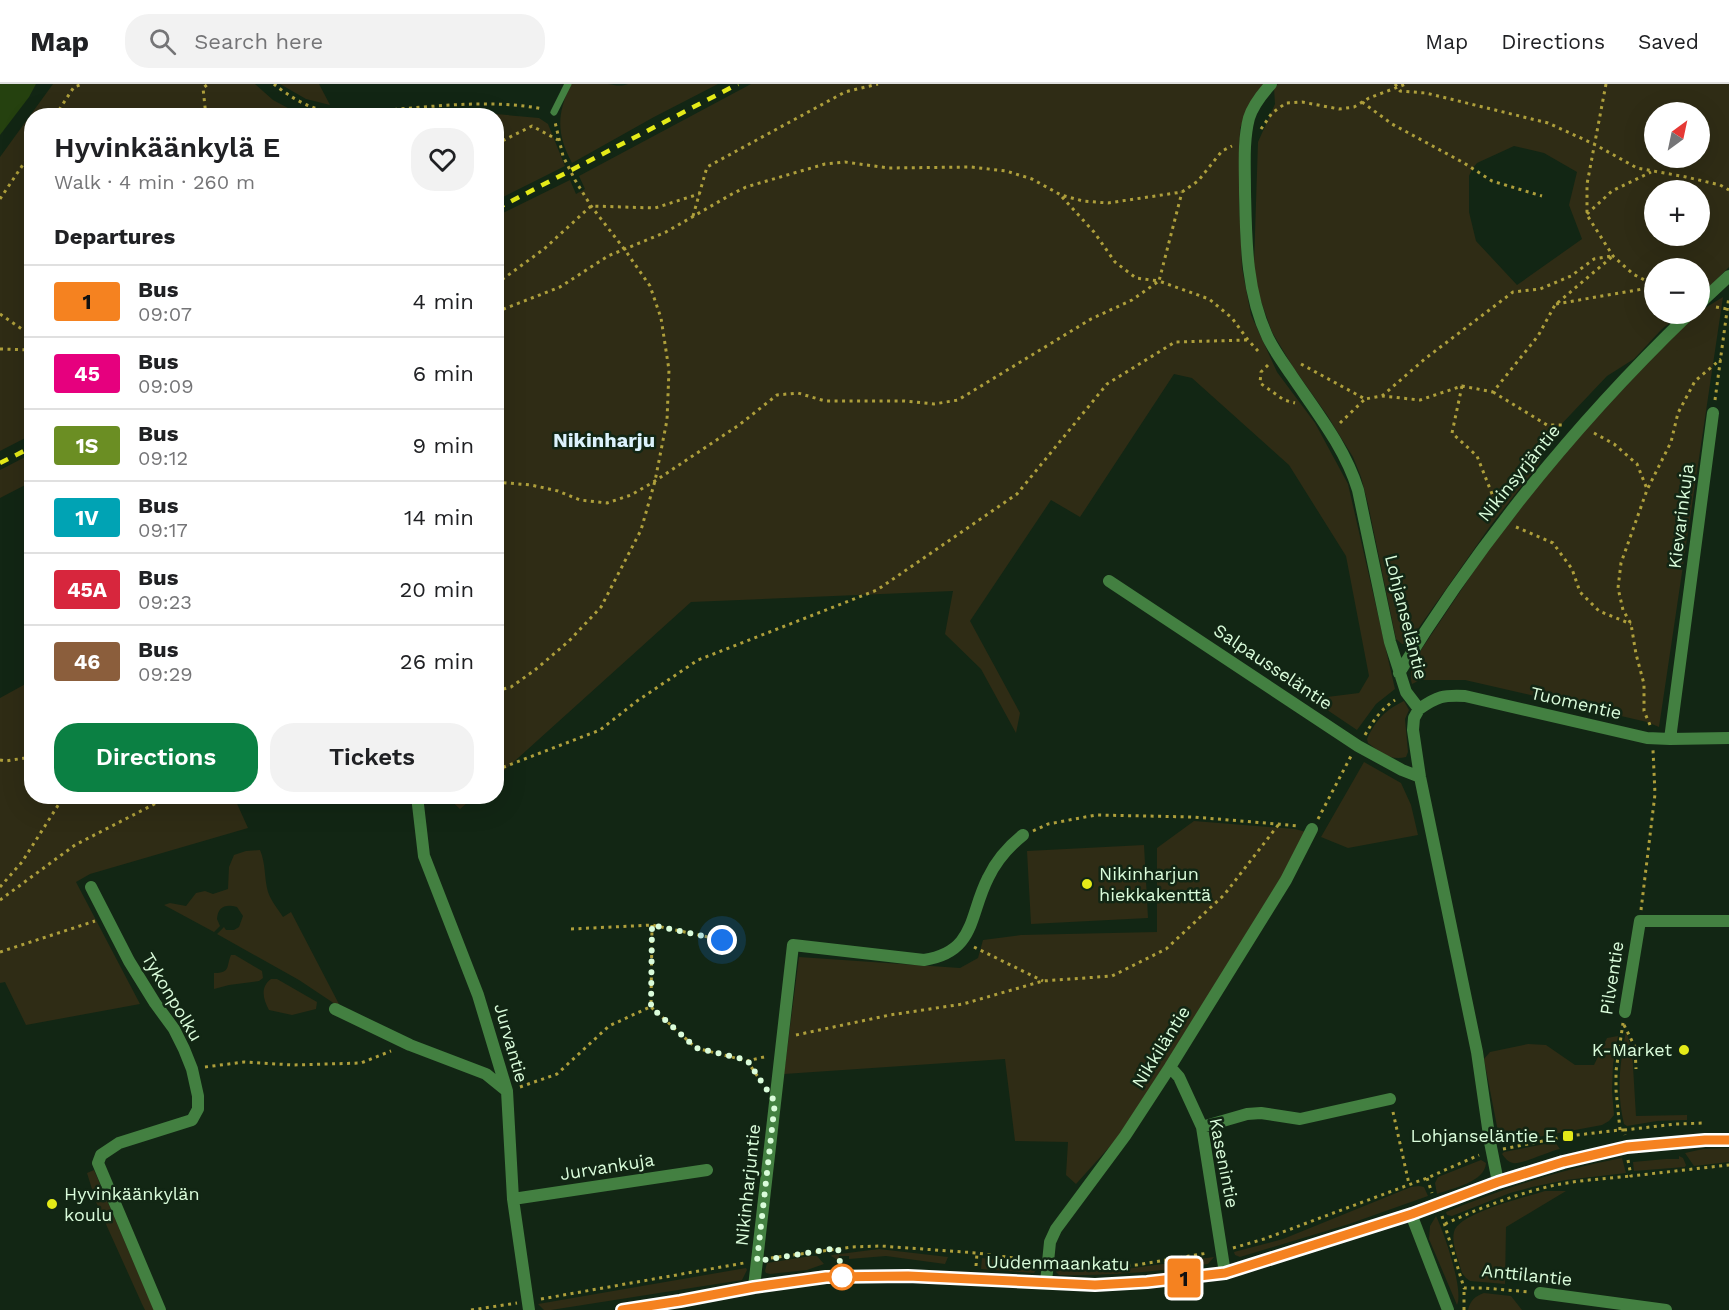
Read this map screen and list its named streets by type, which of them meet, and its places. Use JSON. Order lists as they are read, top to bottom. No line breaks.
{"streets":{"main road":["Uudenmaankatu"],"street":["Nikinsyrjäntie","Kievarinkuja","Lohjanseläntie","Salpausseläntie","Tuomentie","Pilventie","Tykonpolku","Jurvantie","Nikkiläntie","Kasenintie","Jurvankuja","Nikinharjuntie","Anttilantie"]},"crossings":[["Nikinsyrjäntie","Lohjanseläntie"],["Kievarinkuja","Tuomentie"],["Lohjanseläntie","Tuomentie"],["Pilventie","Uudenmaankatu"],["Jurvantie","Jurvankuja"],["Nikkiläntie","Kasenintie"],["Nikkiläntie","Uudenmaankatu"],["Kasenintie","Uudenmaankatu"],["Nikinharjuntie","Uudenmaankatu"],["Uudenmaankatu","Anttilantie"]],"districts":["Nikinharju"],"places":{"other":["Nikinharjun hiekkakenttä","K-Market","Hyvinkäänkylän koulu"],"transit":["Lohjanseläntie E"]},"lines":["bus line 1"],"north":"top right","page":{"header":"Map","search":"Search here","nav":["Map","Directions","Saved"],"on_map":"1","map_buttons":["+","−"],"heading":[["Hyvinkäänkylä E","Walk · 4 min · 260 m"],"Departures"],"list":[{"mark":"1","name":"Bus","note":"09:07","value":"4 min"},{"mark":"45","name":"Bus","note":"09:09","value":"6 min"},{"mark":"1S","name":"Bus","note":"09:12","value":"9 min"},{"mark":"1V","name":"Bus","note":"09:17","value":"14 min"},{"mark":"45A","name":"Bus","note":"09:23","value":"20 min"},{"mark":"46","name":"Bus","note":"09:29","value":"26 min"}],"buttons":["Directions","Tickets"]}}
